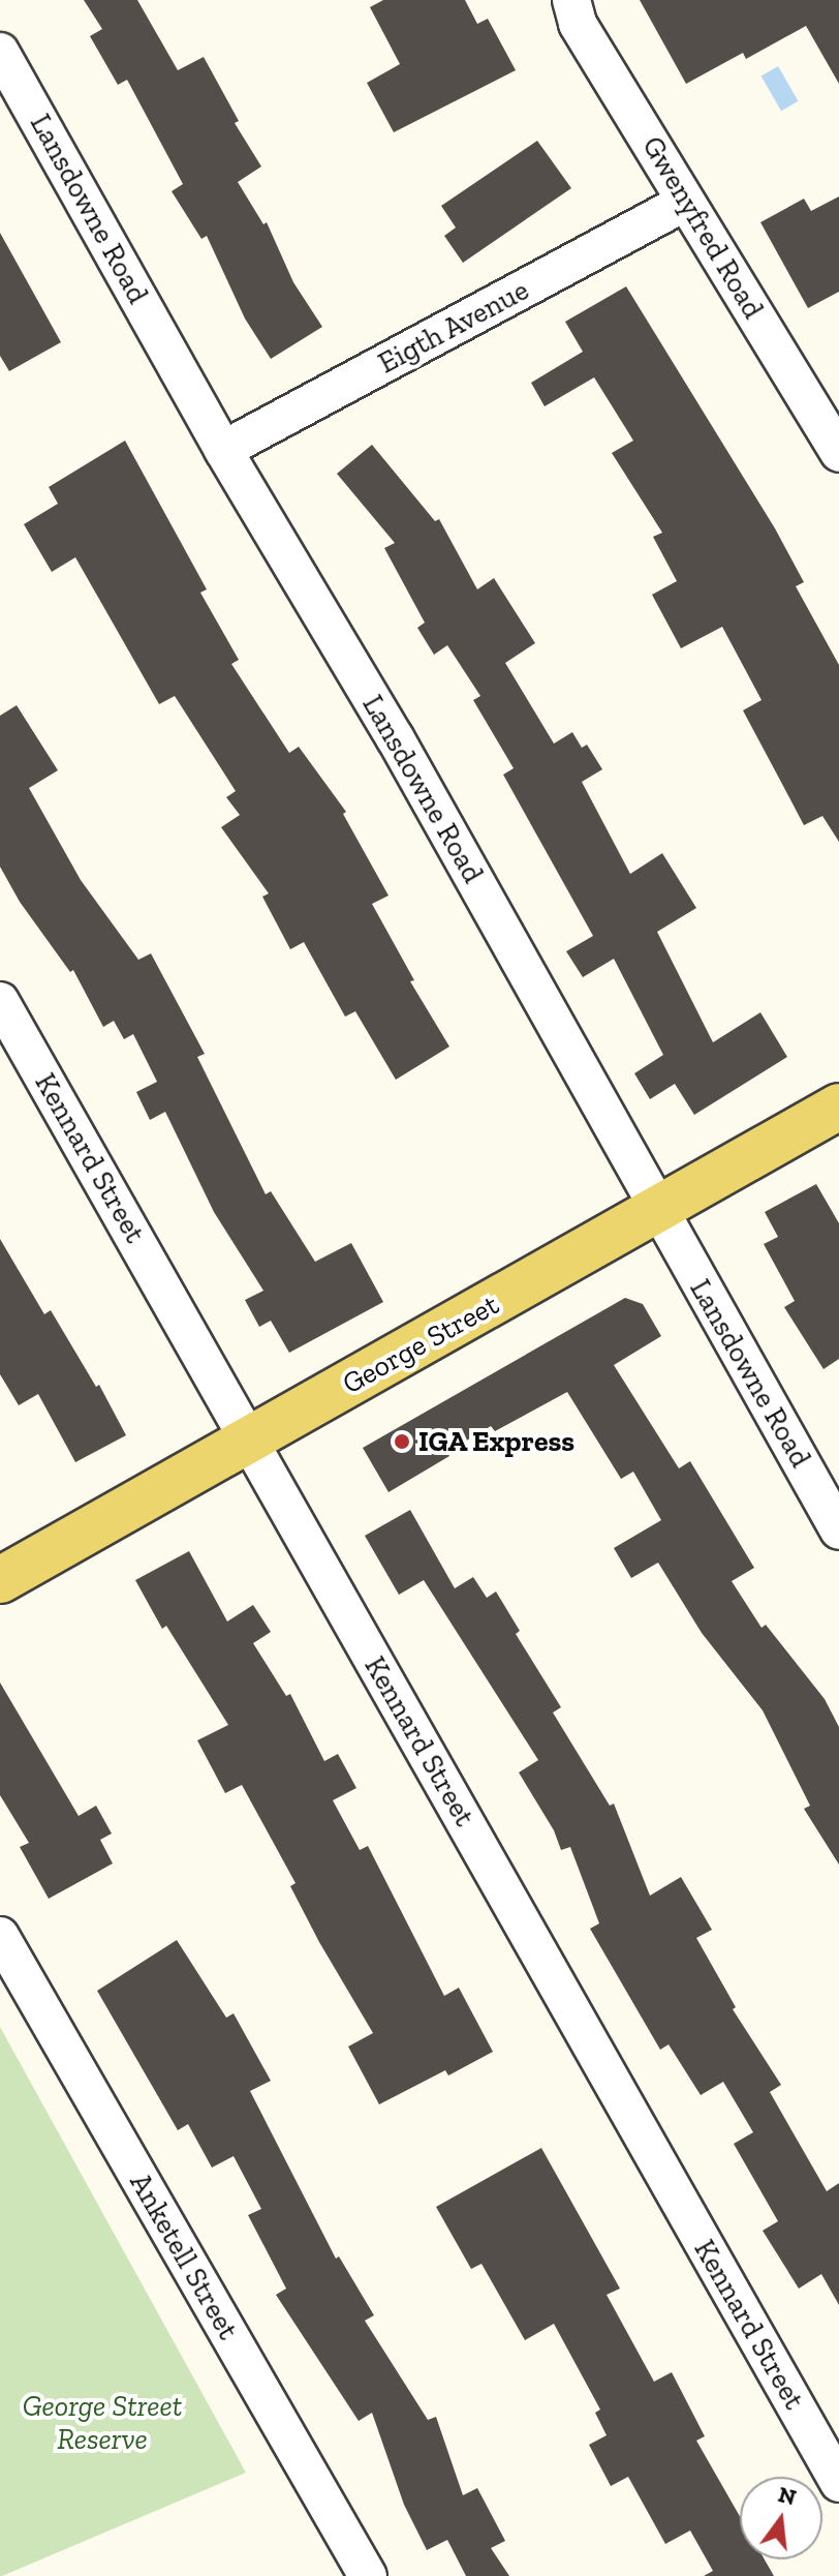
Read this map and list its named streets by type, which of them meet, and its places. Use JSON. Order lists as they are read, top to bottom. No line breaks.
{"streets":{"main road":["George Street"],"street":["Lansdowne Road","Gwenyfred Road","Eigth Avenue","Kennard Street","Anketell Street"]},"crossings":[["Lansdowne Road","Eigth Avenue"],["Lansdowne Road","George Street"],["Gwenyfred Road","Eigth Avenue"],["Kennard Street","George Street"]],"parks":["George Street Reserve"],"places":["IGA Express"],"north":"top"}
